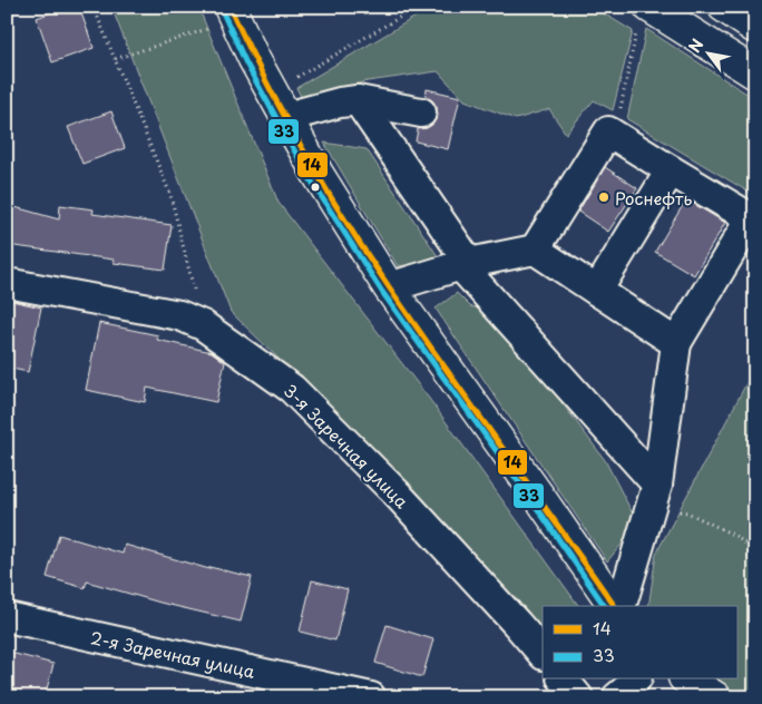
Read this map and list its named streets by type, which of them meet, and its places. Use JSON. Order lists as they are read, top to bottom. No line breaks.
{"streets":{"street":["3-я Заречная улица","2-я Заречная улица"]},"places":["Роснефть"],"lines":["transit line 14","transit line 33"],"legend":["14","33"],"north":"top left"}
